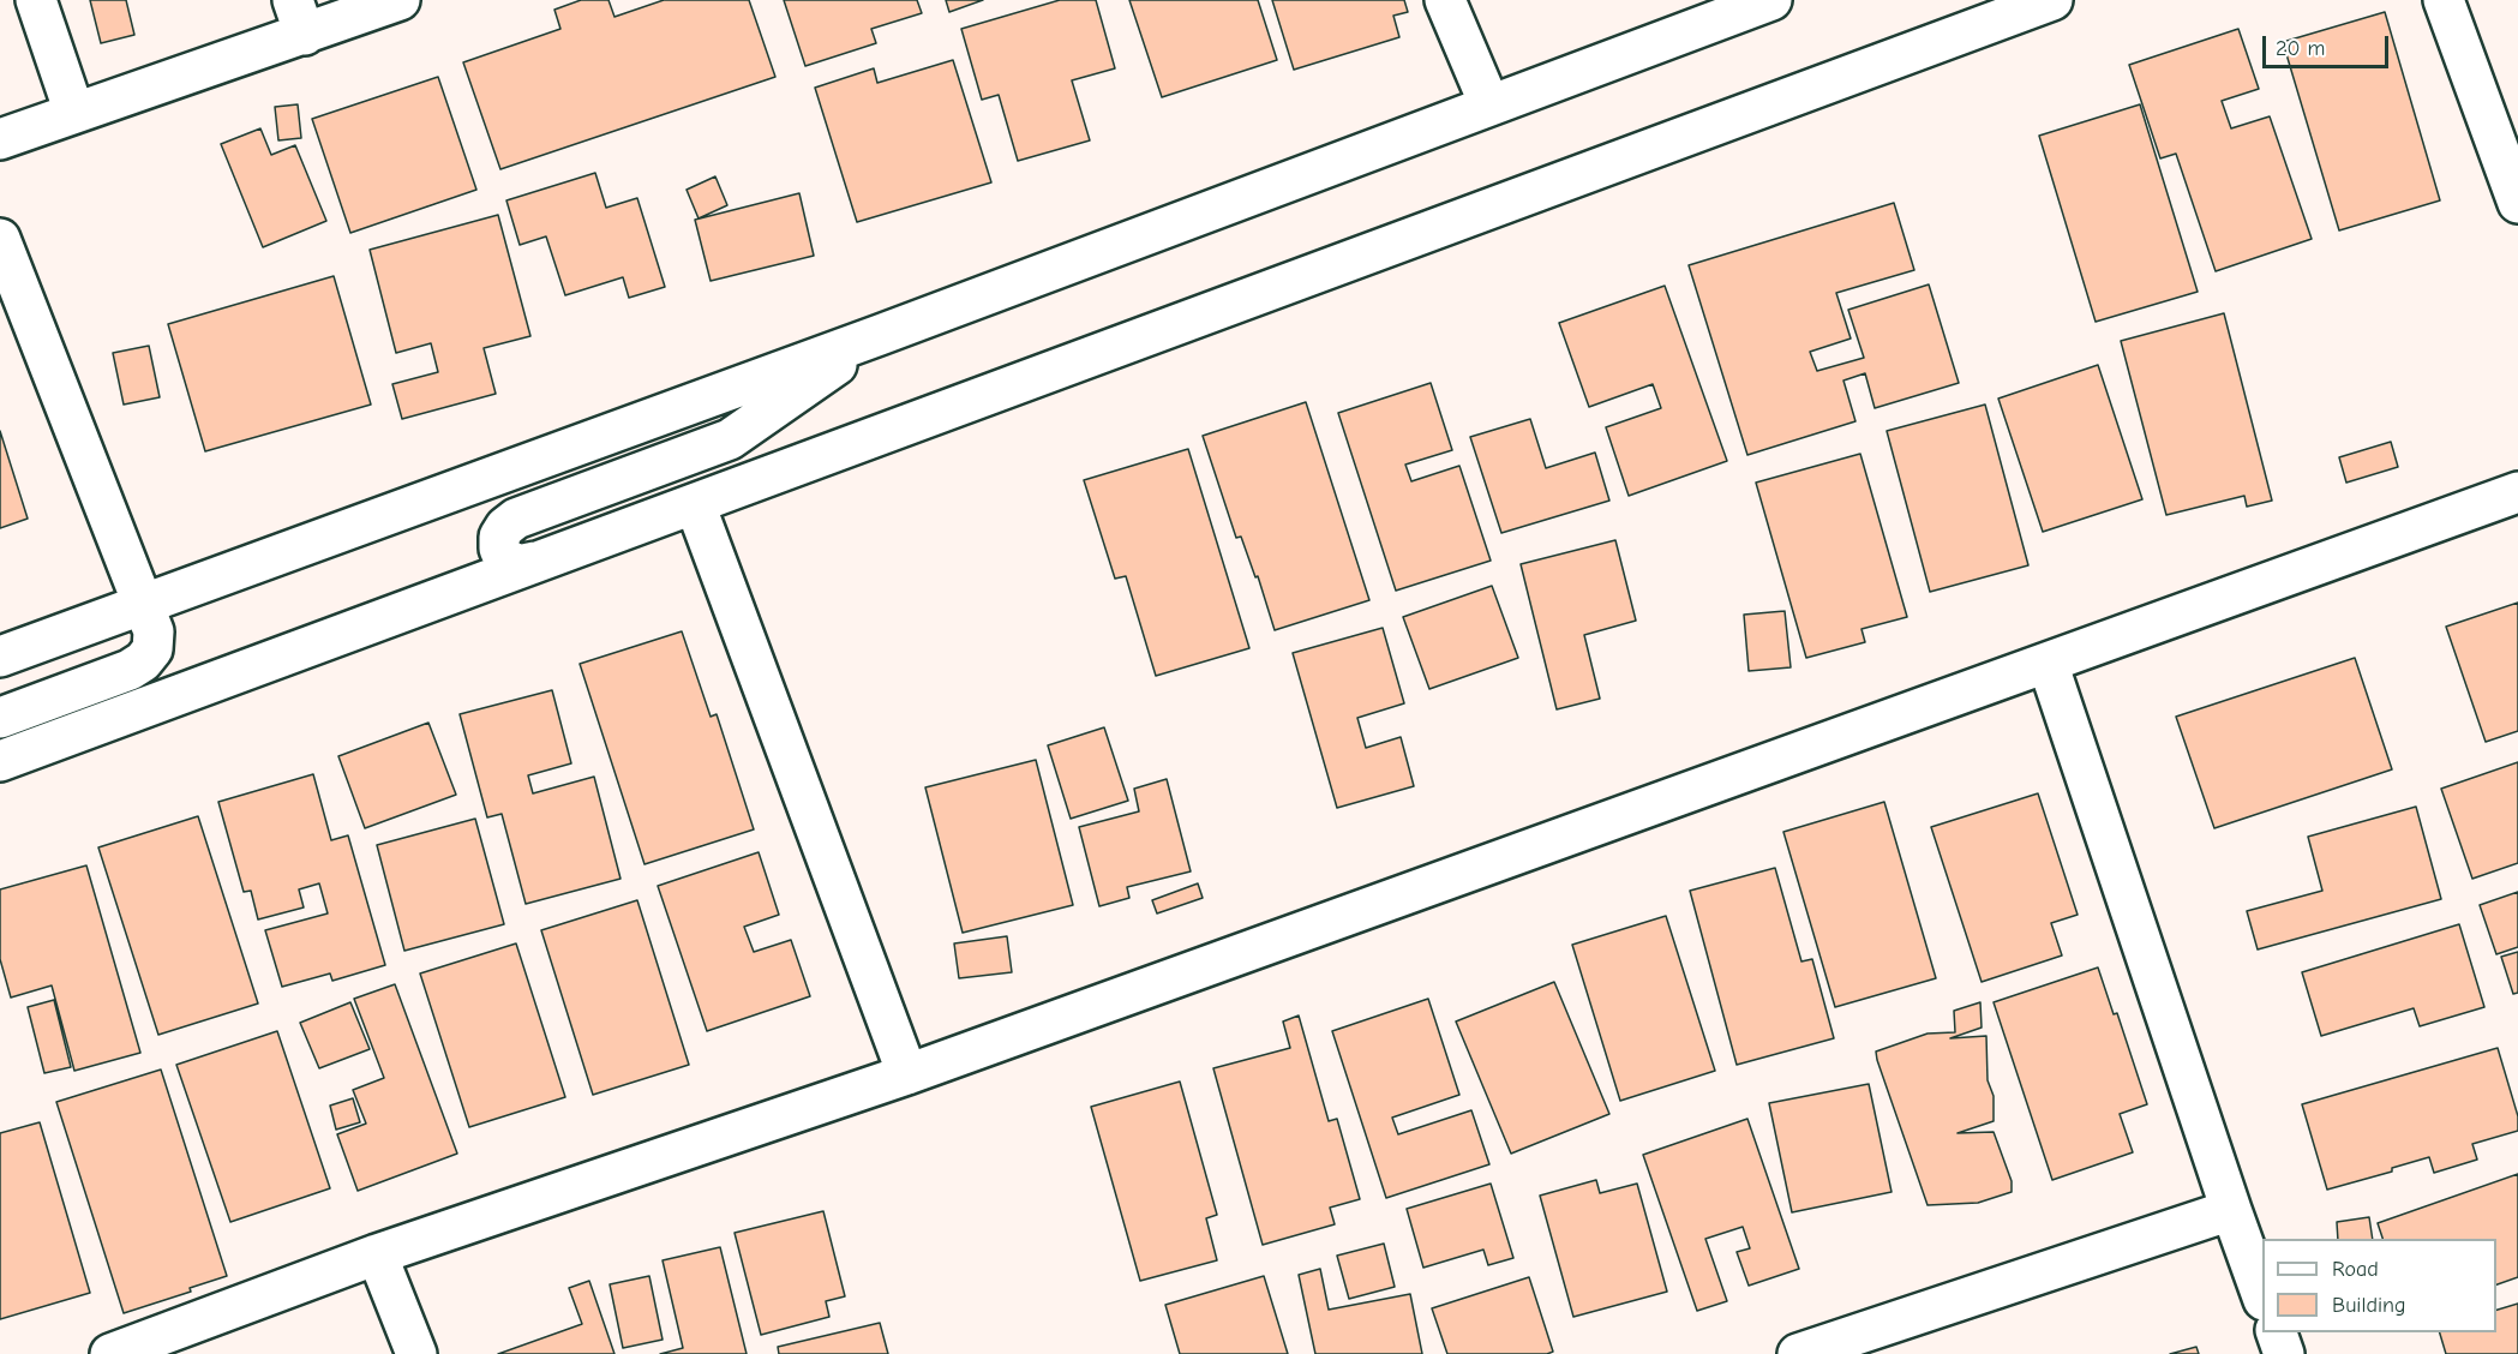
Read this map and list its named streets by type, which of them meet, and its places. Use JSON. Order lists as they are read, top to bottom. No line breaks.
{"legend":["Road","Building"],"scale_bar":"20 m"}
